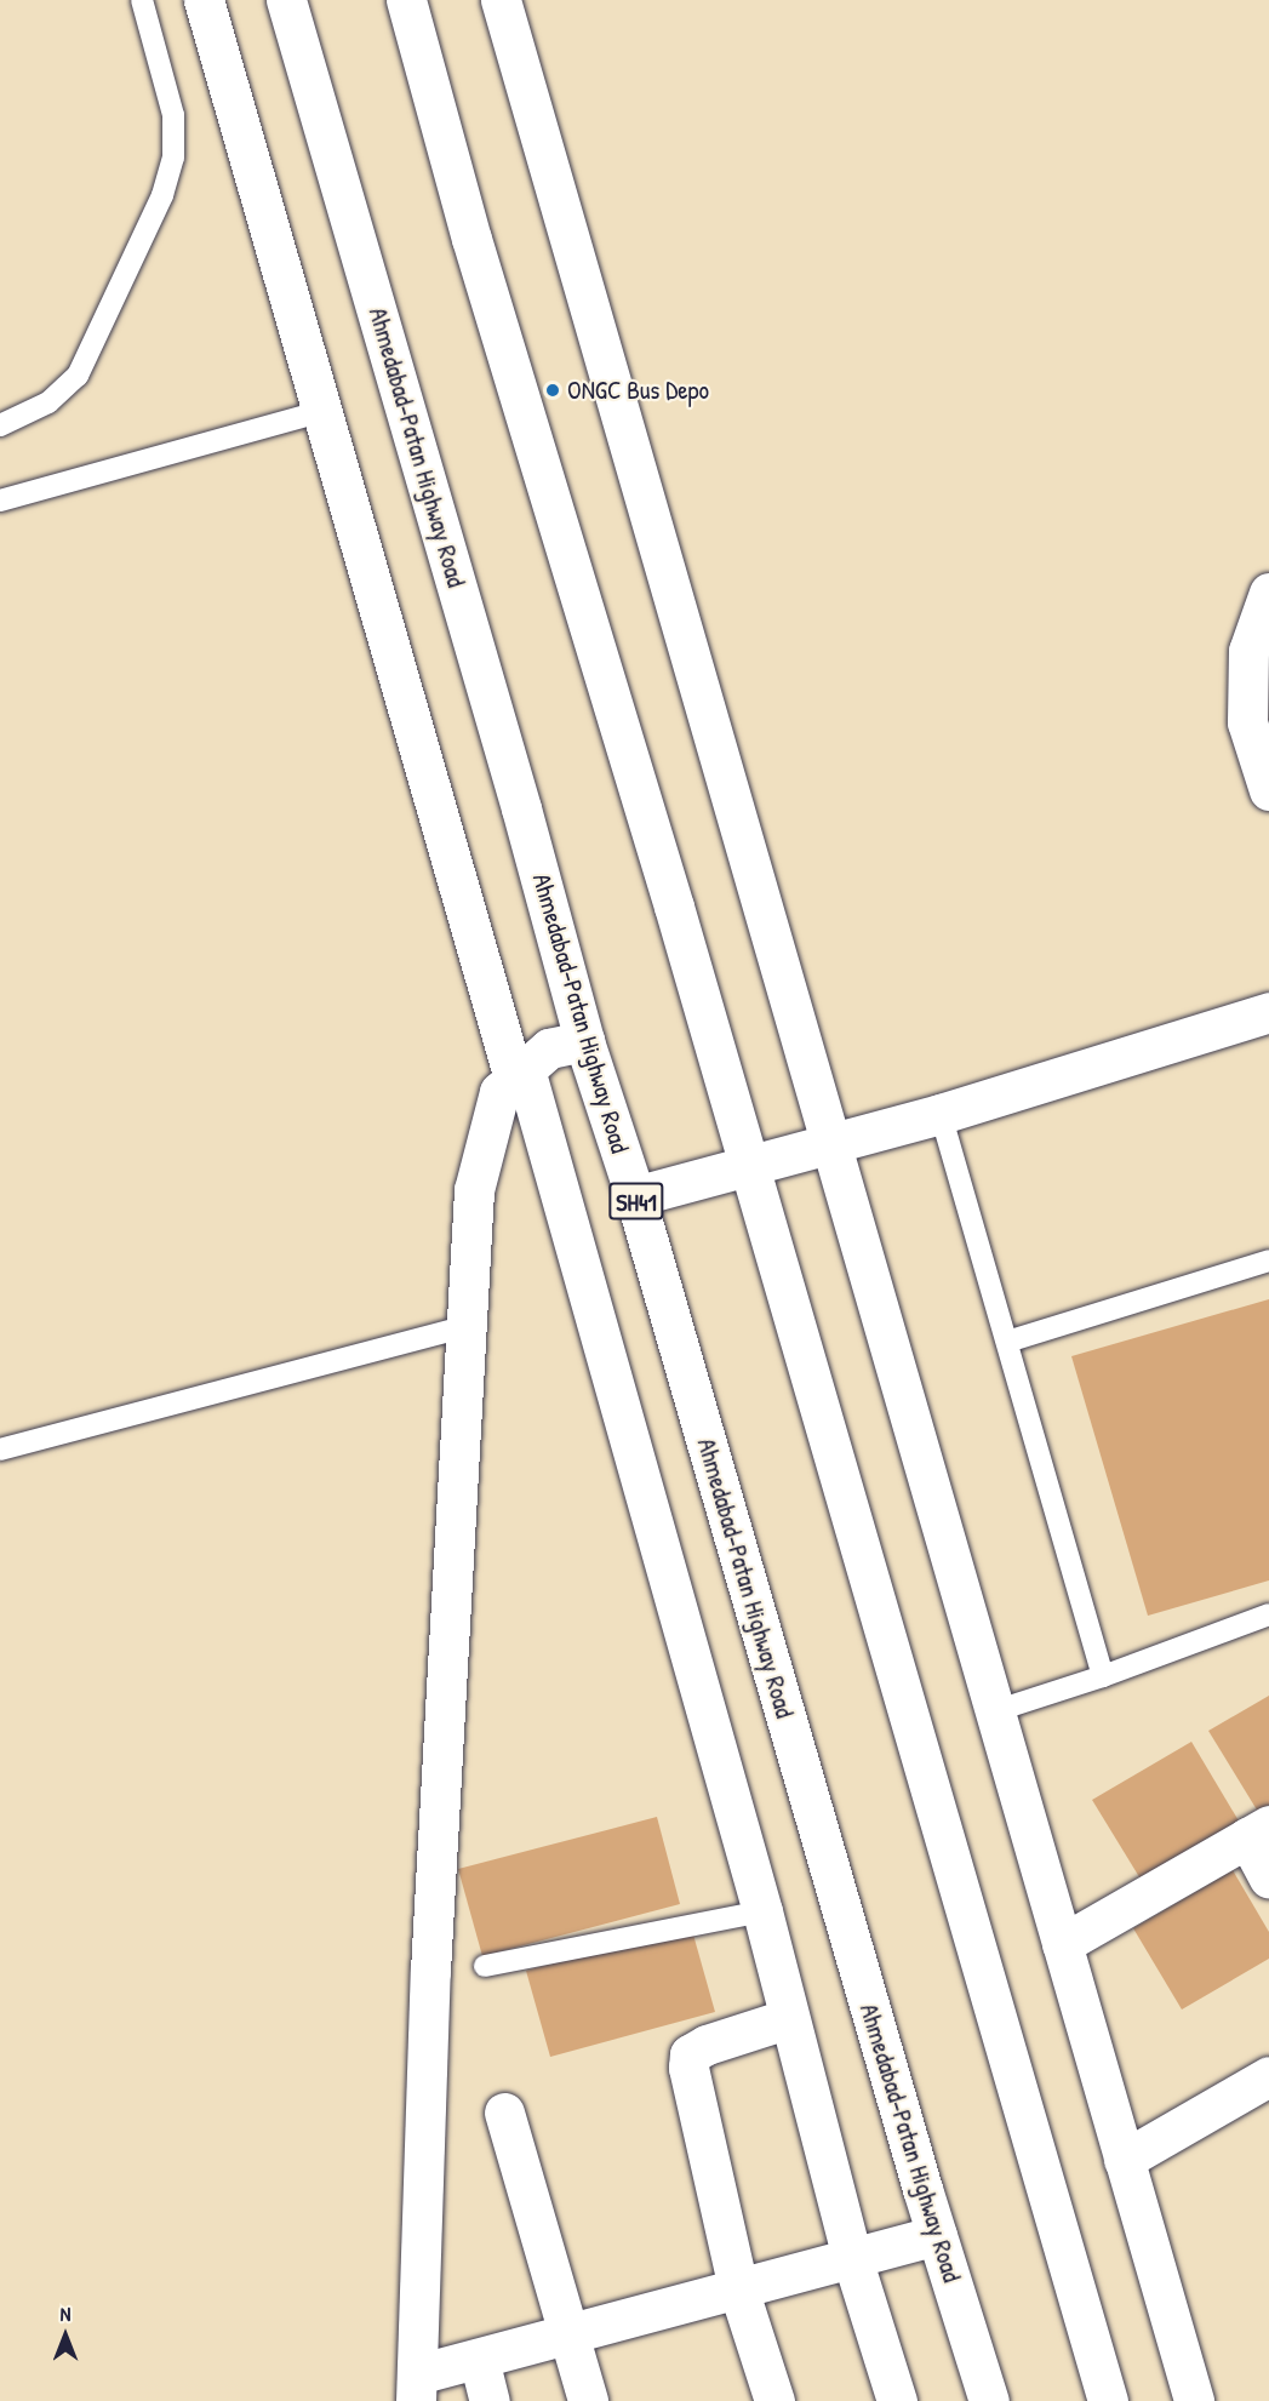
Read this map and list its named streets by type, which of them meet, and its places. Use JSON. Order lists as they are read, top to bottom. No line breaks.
{"streets":{"street":["Ahmedabad-Patan Highway Road","SH41"]},"places":["ONGC Bus Depo"],"north":"top"}
